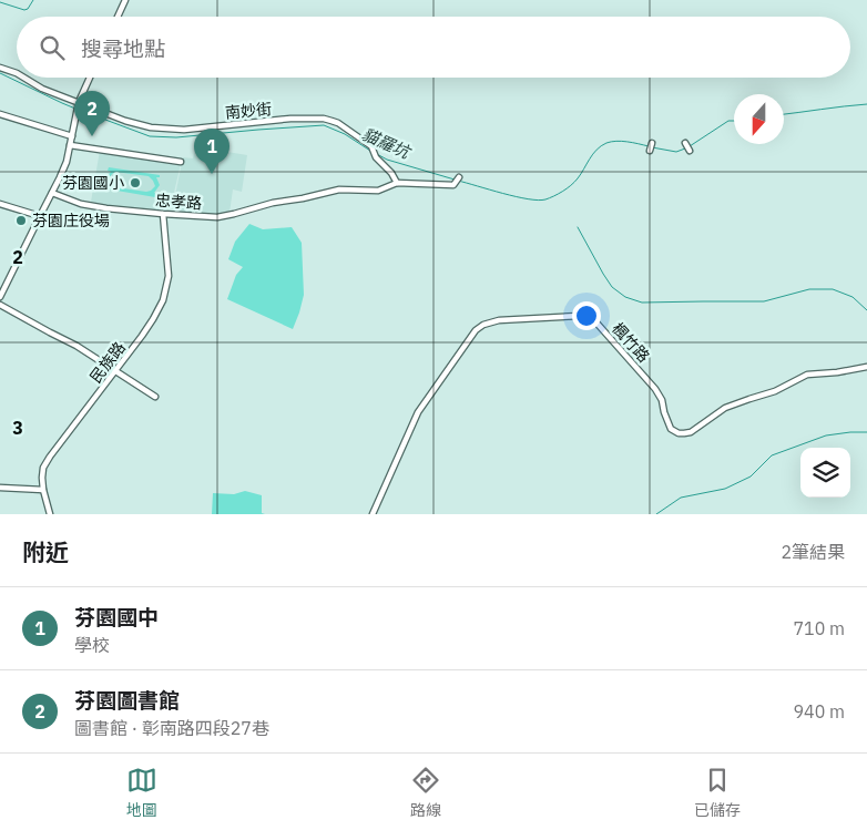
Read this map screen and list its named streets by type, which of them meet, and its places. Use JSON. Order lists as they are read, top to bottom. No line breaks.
{"streets":{"street":["南妙街","忠孝路","楓竹路","民族路"]},"crossings":[["南妙街","忠孝路"],["忠孝路","民族路"]],"water":["貓羅坑"],"places":["芬園國小","芬園庄役場"],"north":"bottom","page":{"search":"搜尋地點","pins":["2","1"],"heading":["附近","2筆結果"],"list":[{"mark":"1","name":"芬園國中","note":"學校","value":"710 m"},{"mark":"2","name":"芬園圖書館","note":"圖書館 · 彰南路四段27巷","value":"940 m"}],"nav":["地圖","路線","已儲存"]},"grid":{"rows":["2","3"]}}
